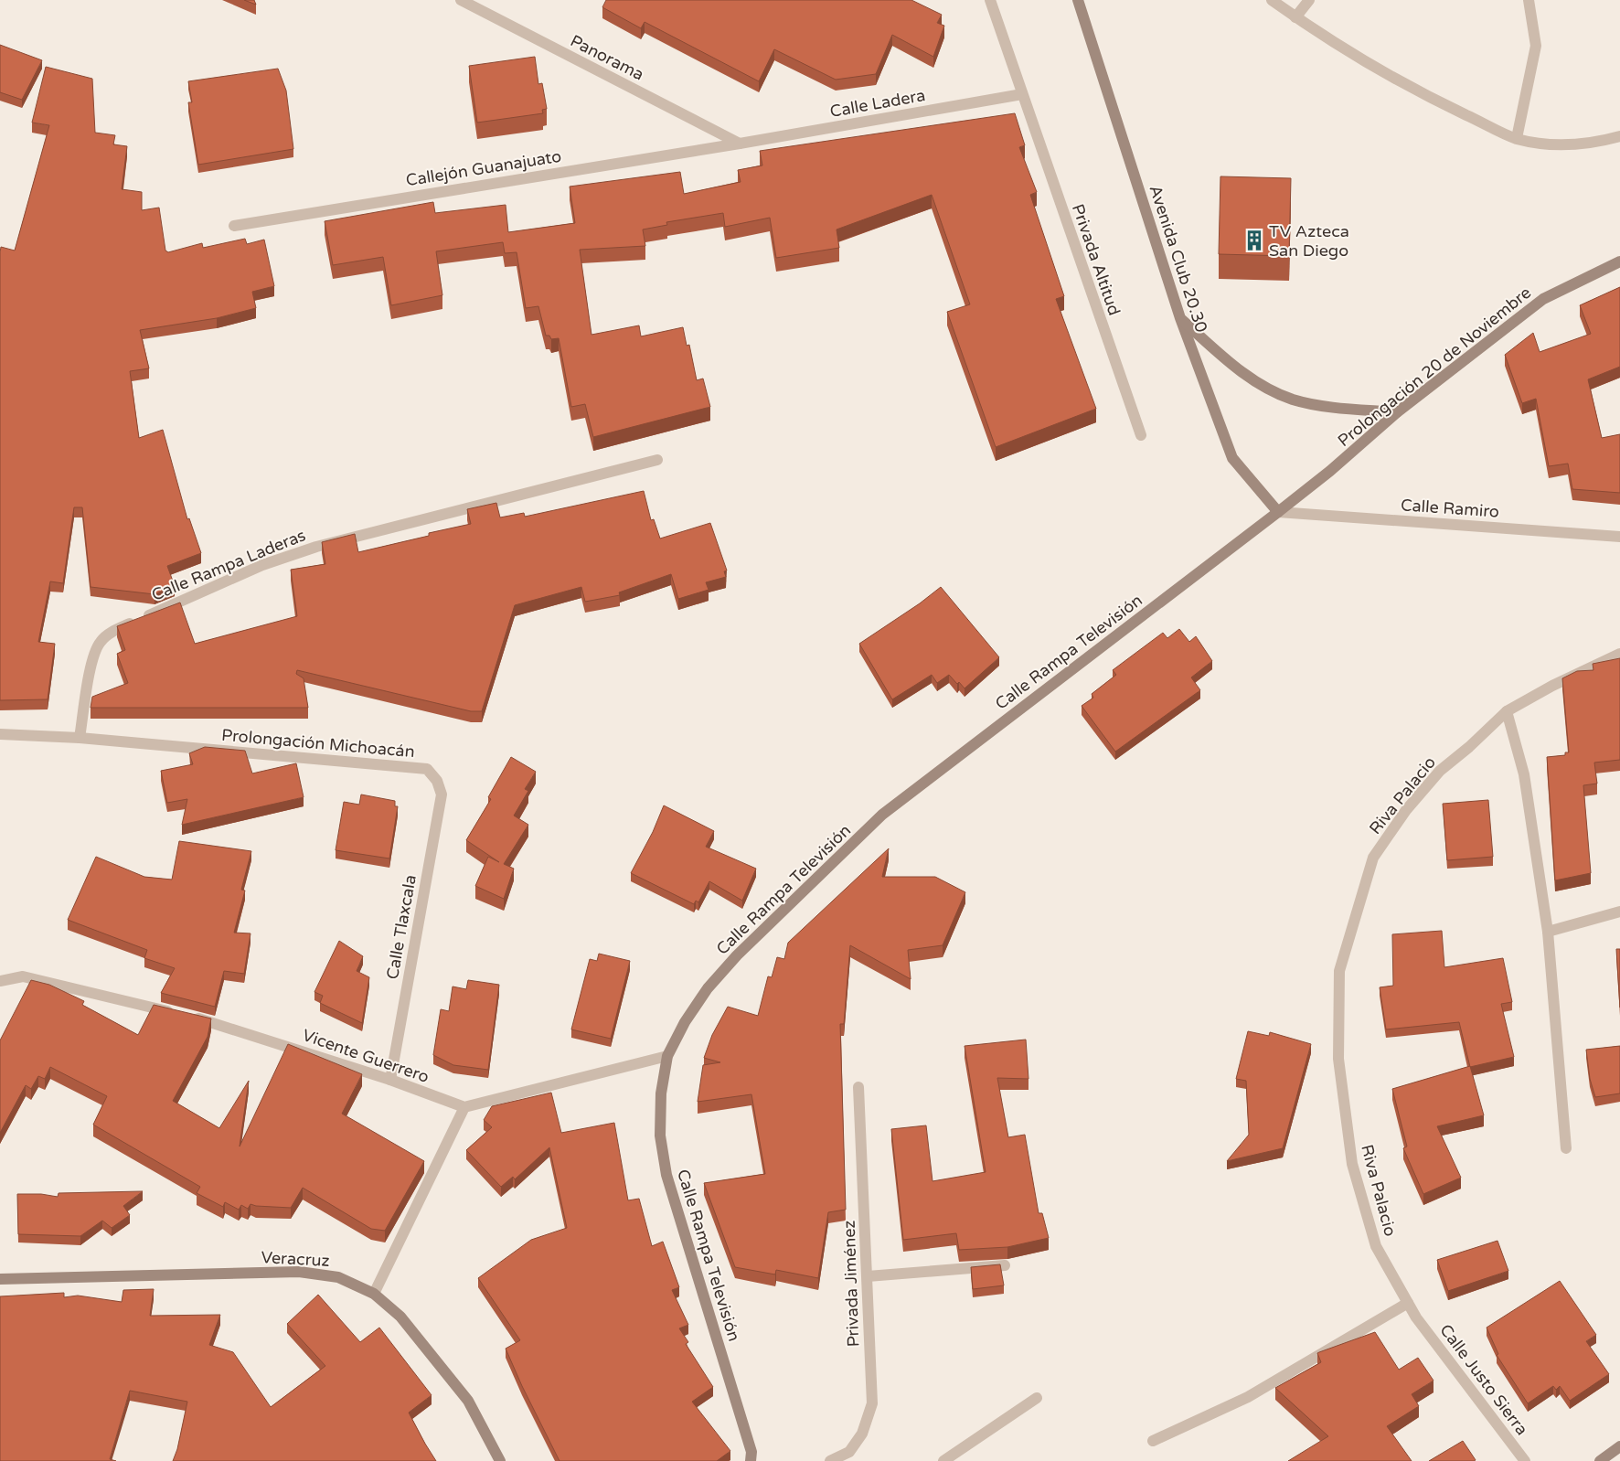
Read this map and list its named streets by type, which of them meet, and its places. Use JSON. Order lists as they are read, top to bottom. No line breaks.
{"streets":{"street":["Panorama","Calle Ladera","Callejón Guanajuato","Avenida Club 20.30","Privada Altitud","Prolongación 20 de Noviembre","Calle Ramiro","Calle Rampa Laderas","Calle Rampa Televisión","Prolongación Michoacán","Riva Palacio","Calle Tlaxcala","Vicente Guerrero","Veracruz","Privada Jiménez","Calle Justo Sierra"]},"crossings":[["Panorama","Calle Ladera"],["Panorama","Callejón Guanajuato"],["Calle Ladera","Callejón Guanajuato"],["Calle Ladera","Privada Altitud"],["Avenida Club 20.30","Prolongación 20 de Noviembre"],["Avenida Club 20.30","Calle Ramiro"],["Avenida Club 20.30","Calle Rampa Televisión"],["Prolongación 20 de Noviembre","Calle Ramiro"],["Prolongación 20 de Noviembre","Calle Rampa Televisión"],["Calle Ramiro","Calle Rampa Televisión"],["Calle Rampa Laderas","Prolongación Michoacán"],["Prolongación Michoacán","Calle Tlaxcala"],["Riva Palacio","Calle Justo Sierra"],["Calle Tlaxcala","Vicente Guerrero"]],"places":{"building":["TV Azteca San Diego"]}}
